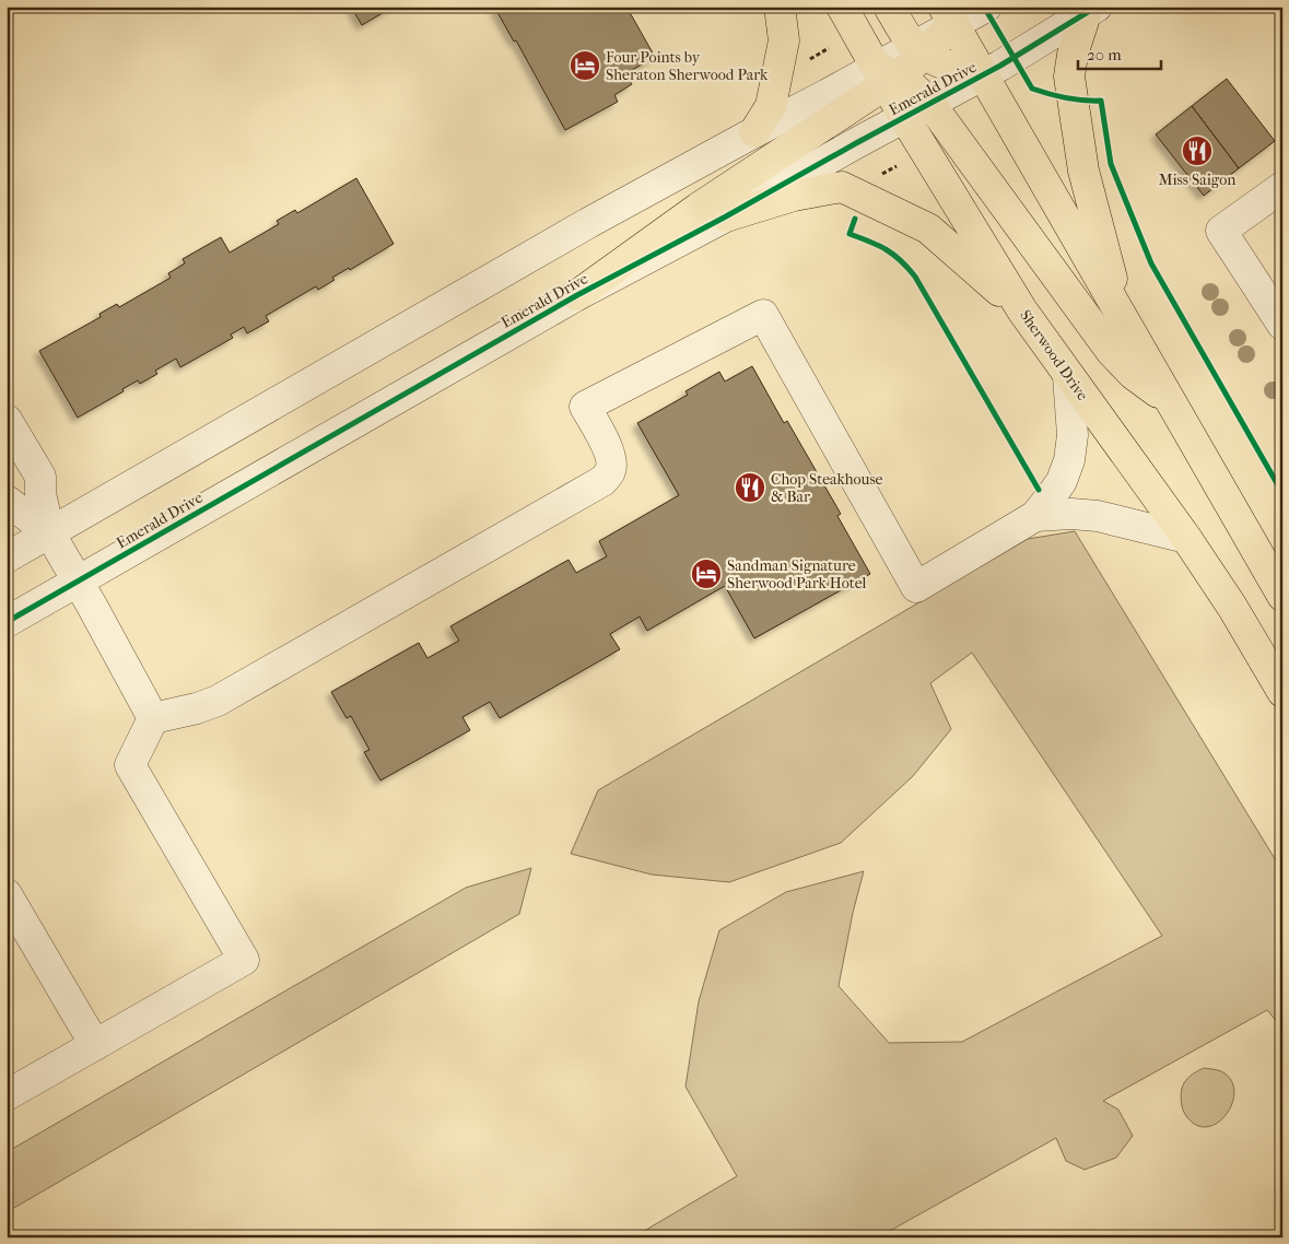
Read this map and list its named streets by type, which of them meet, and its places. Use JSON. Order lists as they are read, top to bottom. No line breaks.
{"streets":{"main road":["Sherwood Drive"],"street":["Emerald Drive"]},"crossings":[["Emerald Drive","Sherwood Drive"]],"places":{"hotel":["Four Points by Sheraton Sherwood Park","Sandman Signature Sherwood Park Hotel"],"restaurant":["Miss Saigon","Chop Steakhouse & Bar"]},"scale_bar":"20 m"}
